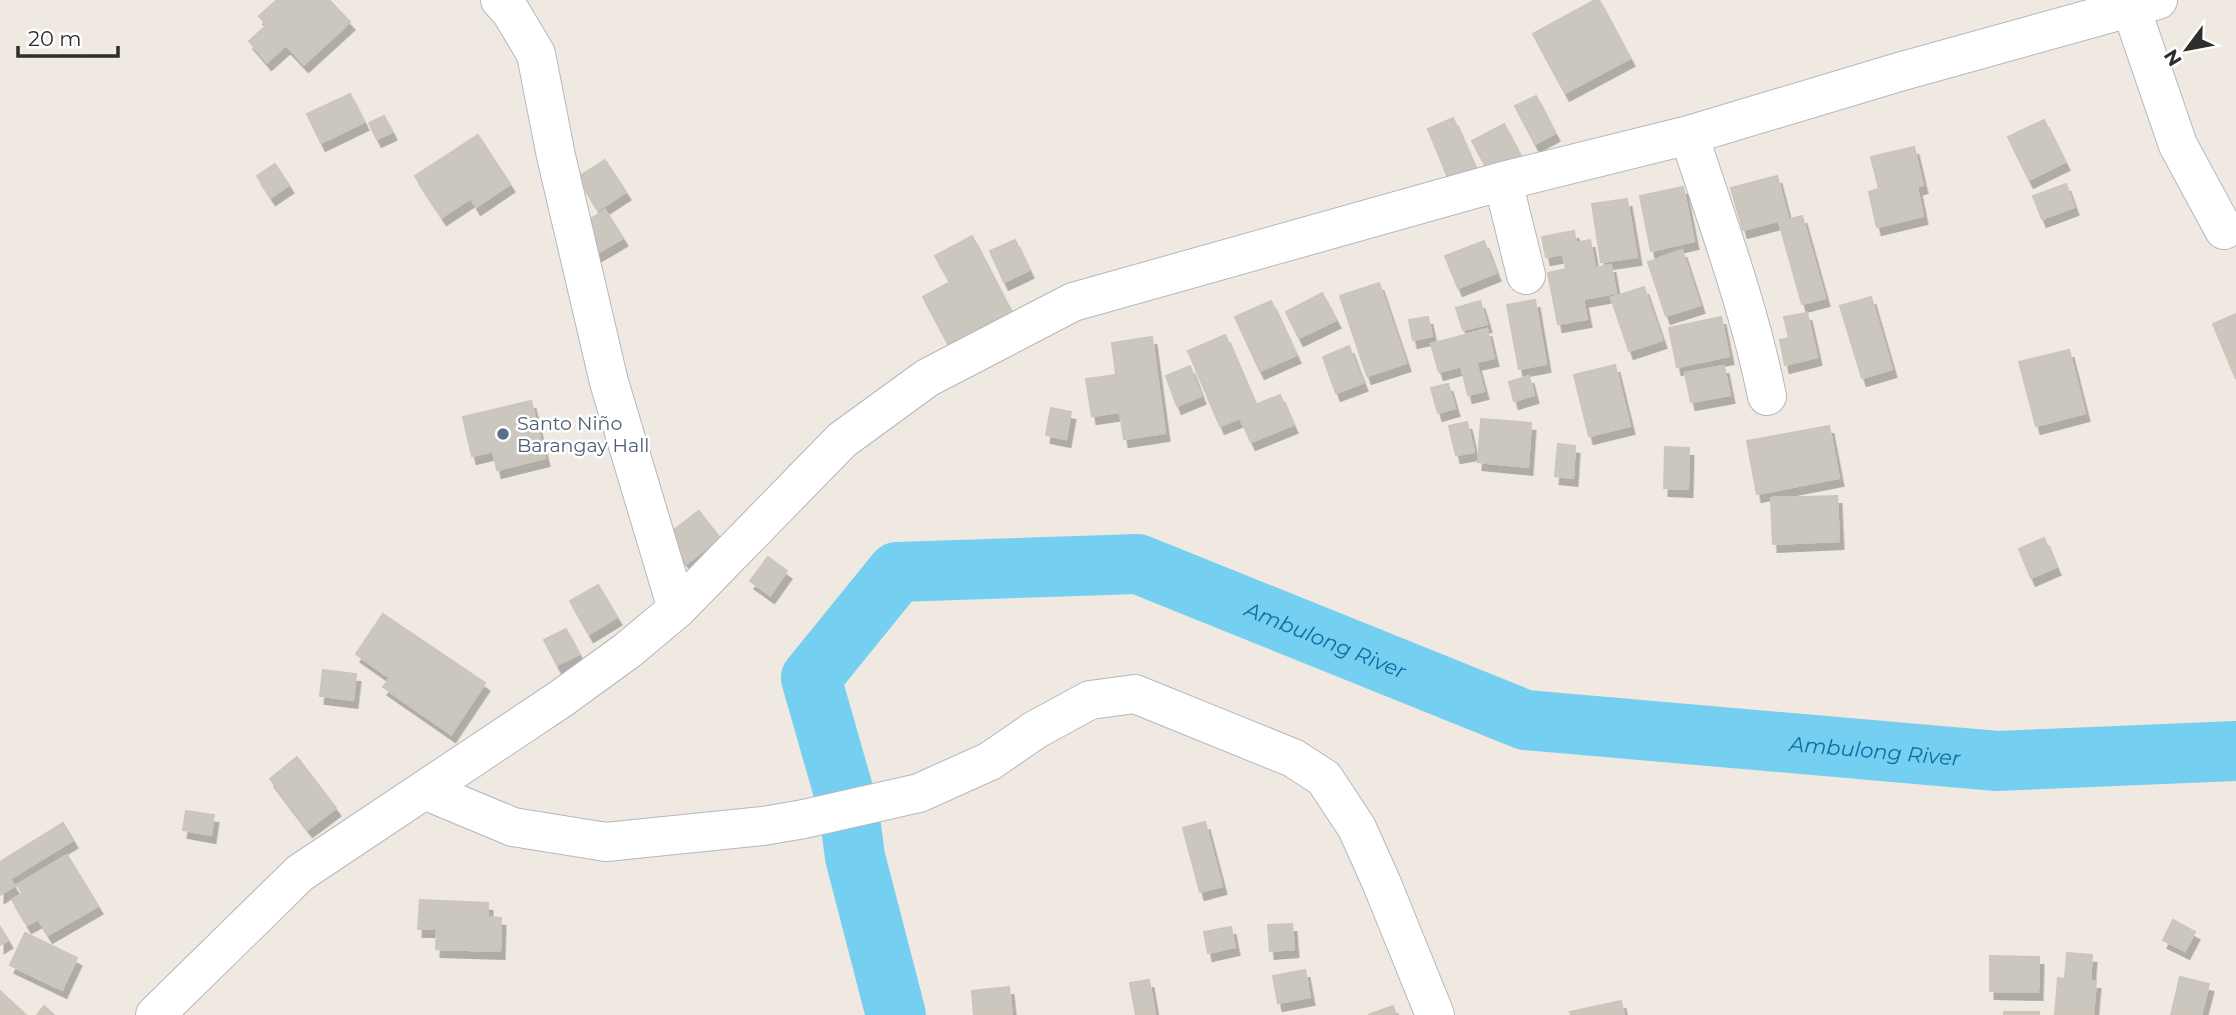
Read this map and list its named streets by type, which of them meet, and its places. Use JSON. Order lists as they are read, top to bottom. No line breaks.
{"water":["Ambulong River"],"places":["Santo Niño Barangay Hall"],"scale_bar":"20 m","north":"bottom left"}
